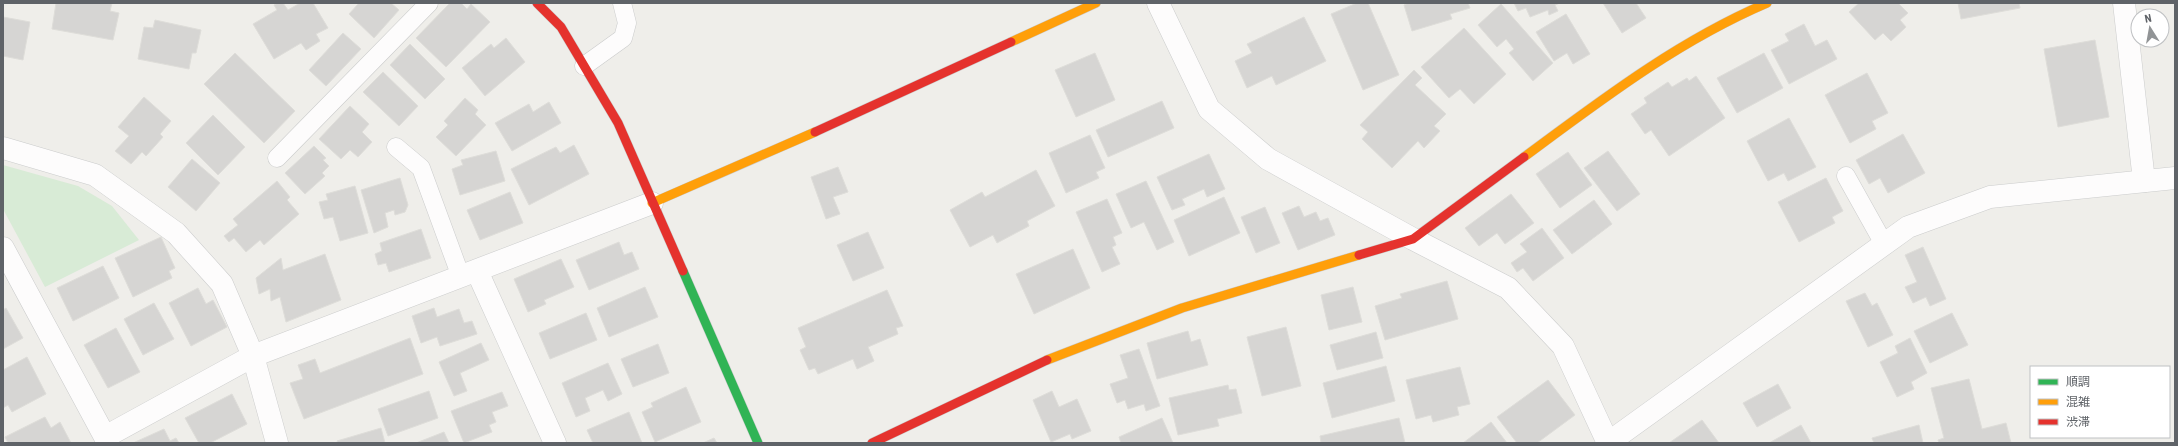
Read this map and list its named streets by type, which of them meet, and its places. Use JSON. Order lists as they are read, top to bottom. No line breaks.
{"legend":["順調","混雑","渋滞"],"north":"top"}
